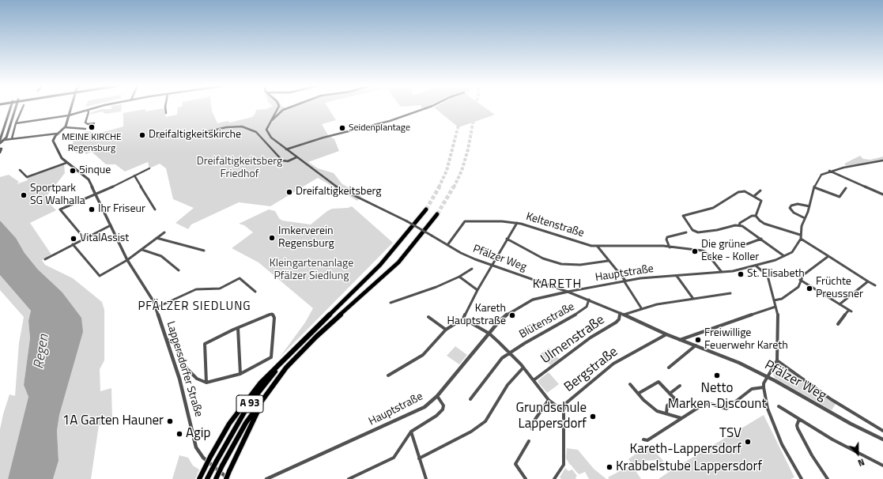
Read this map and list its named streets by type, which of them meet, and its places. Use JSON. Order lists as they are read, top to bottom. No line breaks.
{"streets":{"highway":["A 93"],"street":["Keltenstraße","Pfälzer Weg","Hauptstraße","Blütenstraße","Ulmenstraße","Lappersdorfer Straße","Bergstraße"]},"crossings":[["Keltenstraße","Pfälzer Weg"],["Keltenstraße","Hauptstraße"],["Pfälzer Weg","Hauptstraße"],["Pfälzer Weg","Blütenstraße"],["Pfälzer Weg","Ulmenstraße"],["Pfälzer Weg","Bergstraße"]],"districts":["KARETH","PFÄLZER SIEDLUNG"],"water":["Regen"],"parks":["Dreifaltigkeitsberg Friedhof","Kleingartenanlage Pfälzer Siedlung"],"places":["MEINE KIRCHE Regensburg","Seidenplantage","Dreifaltigkeitskirche","5inque","Dreifaltigkeitsberg","Sportpark SG Walhalla","Ihr Friseur","Imkerverein Regensburg","VitalAssist","Die grüne Ecke - Koller","St. Elisabeth","Früchte Preussner","Kareth Hauptstraße","Freiwillige Feuerwehr Kareth","Netto Marken-Discount","Grundschule Lappersdorf","1A Garten Hauner","Agip","TSV Kareth-Lappersdorf","Krabbelstube Lappersdorf"],"north":"bottom"}
